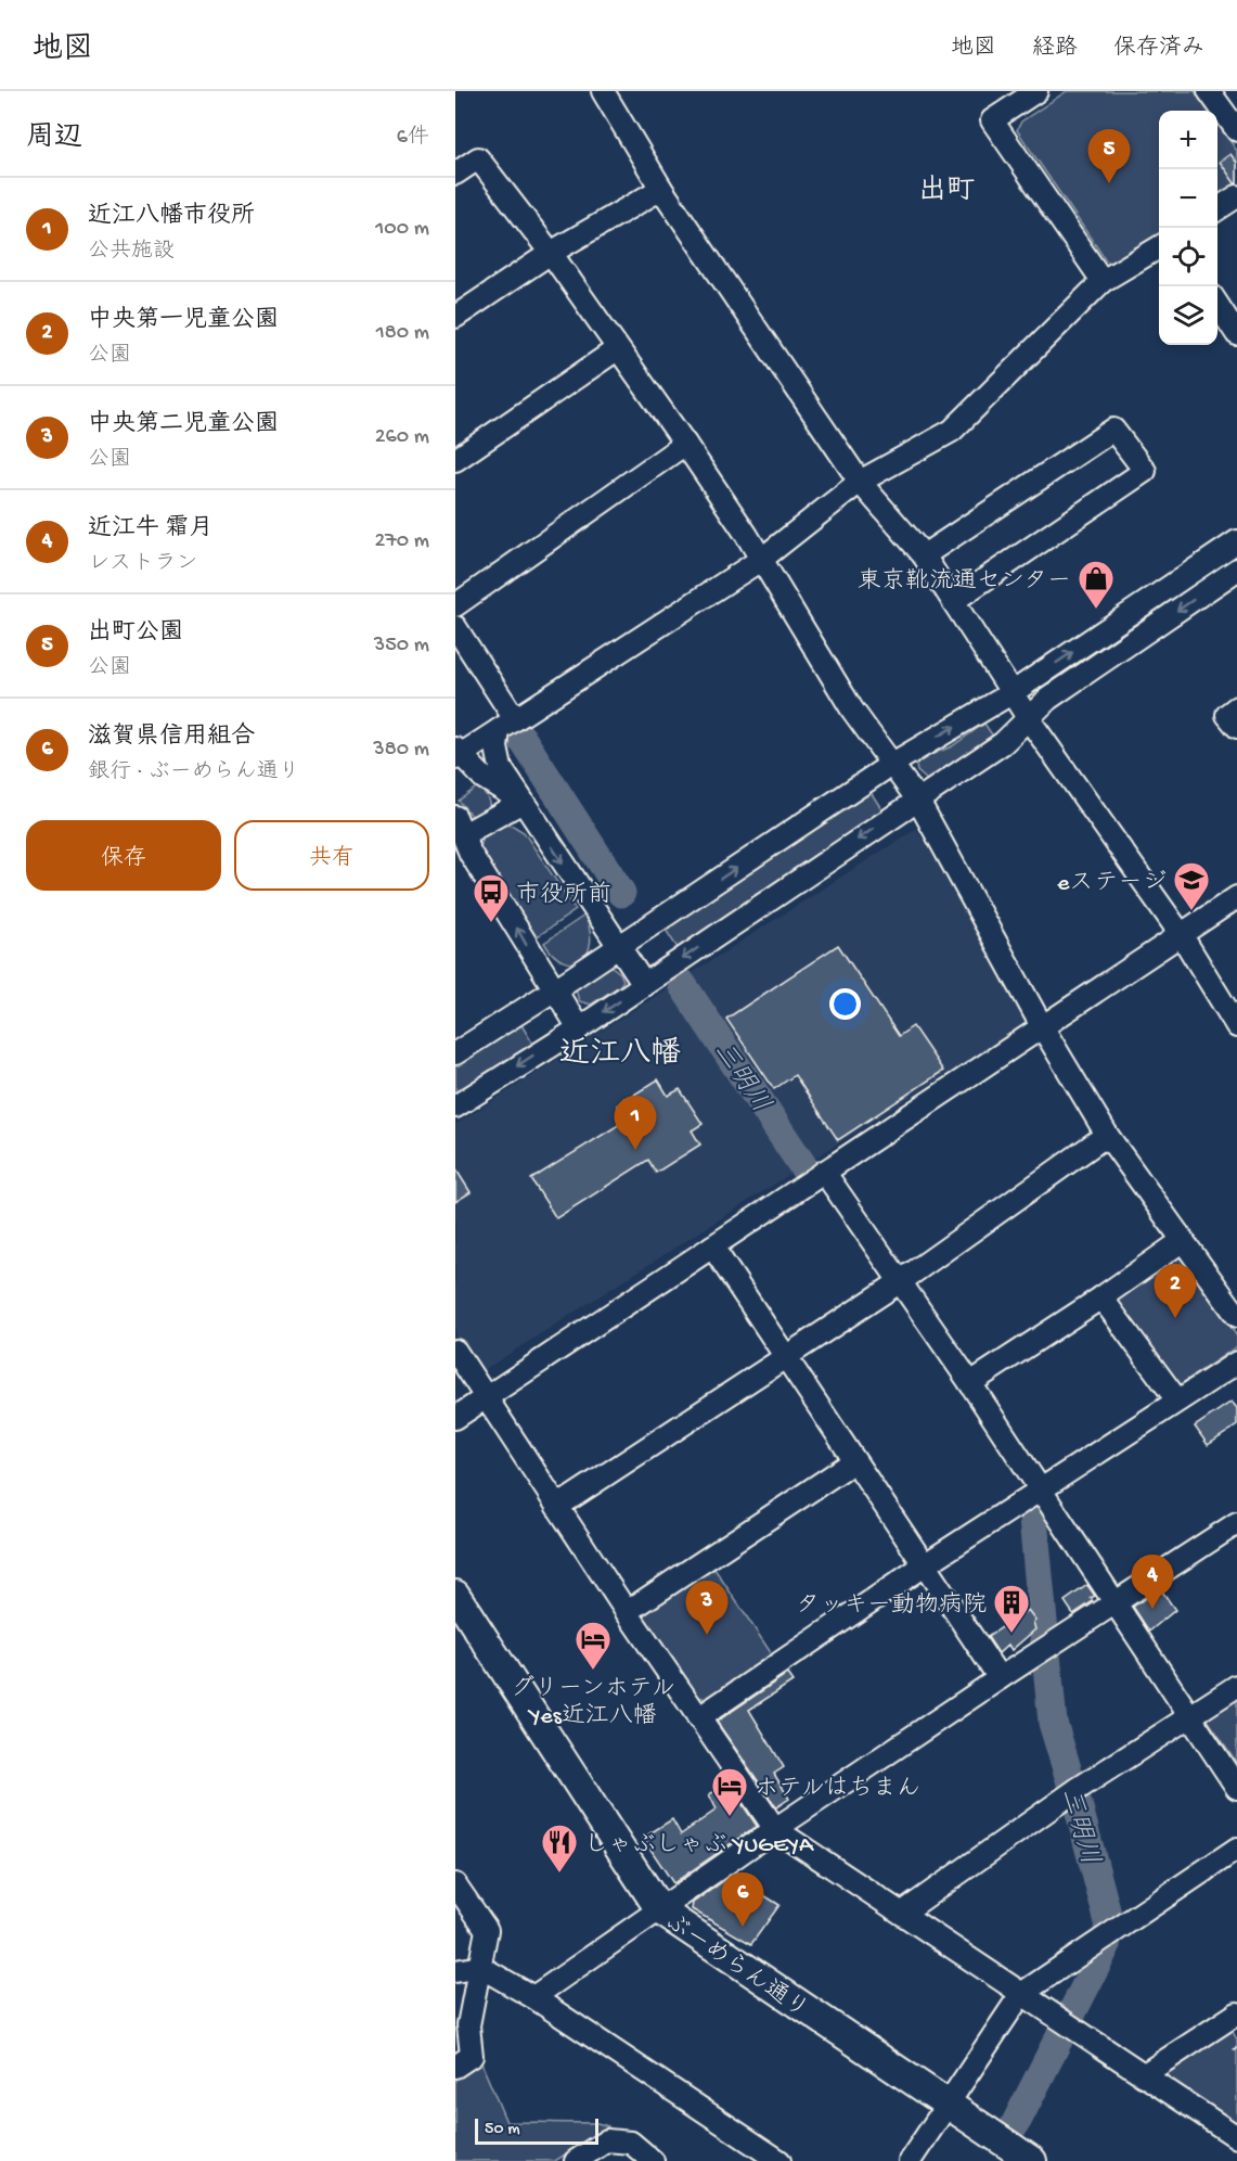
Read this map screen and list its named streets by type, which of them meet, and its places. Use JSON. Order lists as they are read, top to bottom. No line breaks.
{"streets":{"main road":["ぶーめらん通り"]},"districts":["出町","近江八幡"],"water":["三明川"],"places":{"shop":["東京靴流通センター"],"school or university":["eステージ"],"bus stop":["市役所前"],"building":["タッキー動物病院"],"hotel":["グリーンホテル Yes近江八幡","ホテルはちまん"],"restaurant":["しゃぶしゃぶ YUGEYA"]},"scale_bar":"50 m","page":{"header":"地図","nav":["地図","経路","保存済み"],"heading":["周辺","6件"],"map_buttons":["+","−"],"pins":["5","1","2","4","3","6"],"list":[{"mark":"1","name":"近江八幡市役所","note":"公共施設","value":"100 m"},{"mark":"2","name":"中央第一児童公園","note":"公園","value":"180 m"},{"mark":"3","name":"中央第二児童公園","note":"公園","value":"260 m"},{"mark":"4","name":"近江牛 霜月","note":"レストラン","value":"270 m"},{"mark":"5","name":"出町公園","note":"公園","value":"350 m"},{"mark":"6","name":"滋賀県信用組合","note":"銀行 · ぶーめらん通り","value":"380 m"}],"buttons":["保存","共有"],"scale":"50 m"}}
